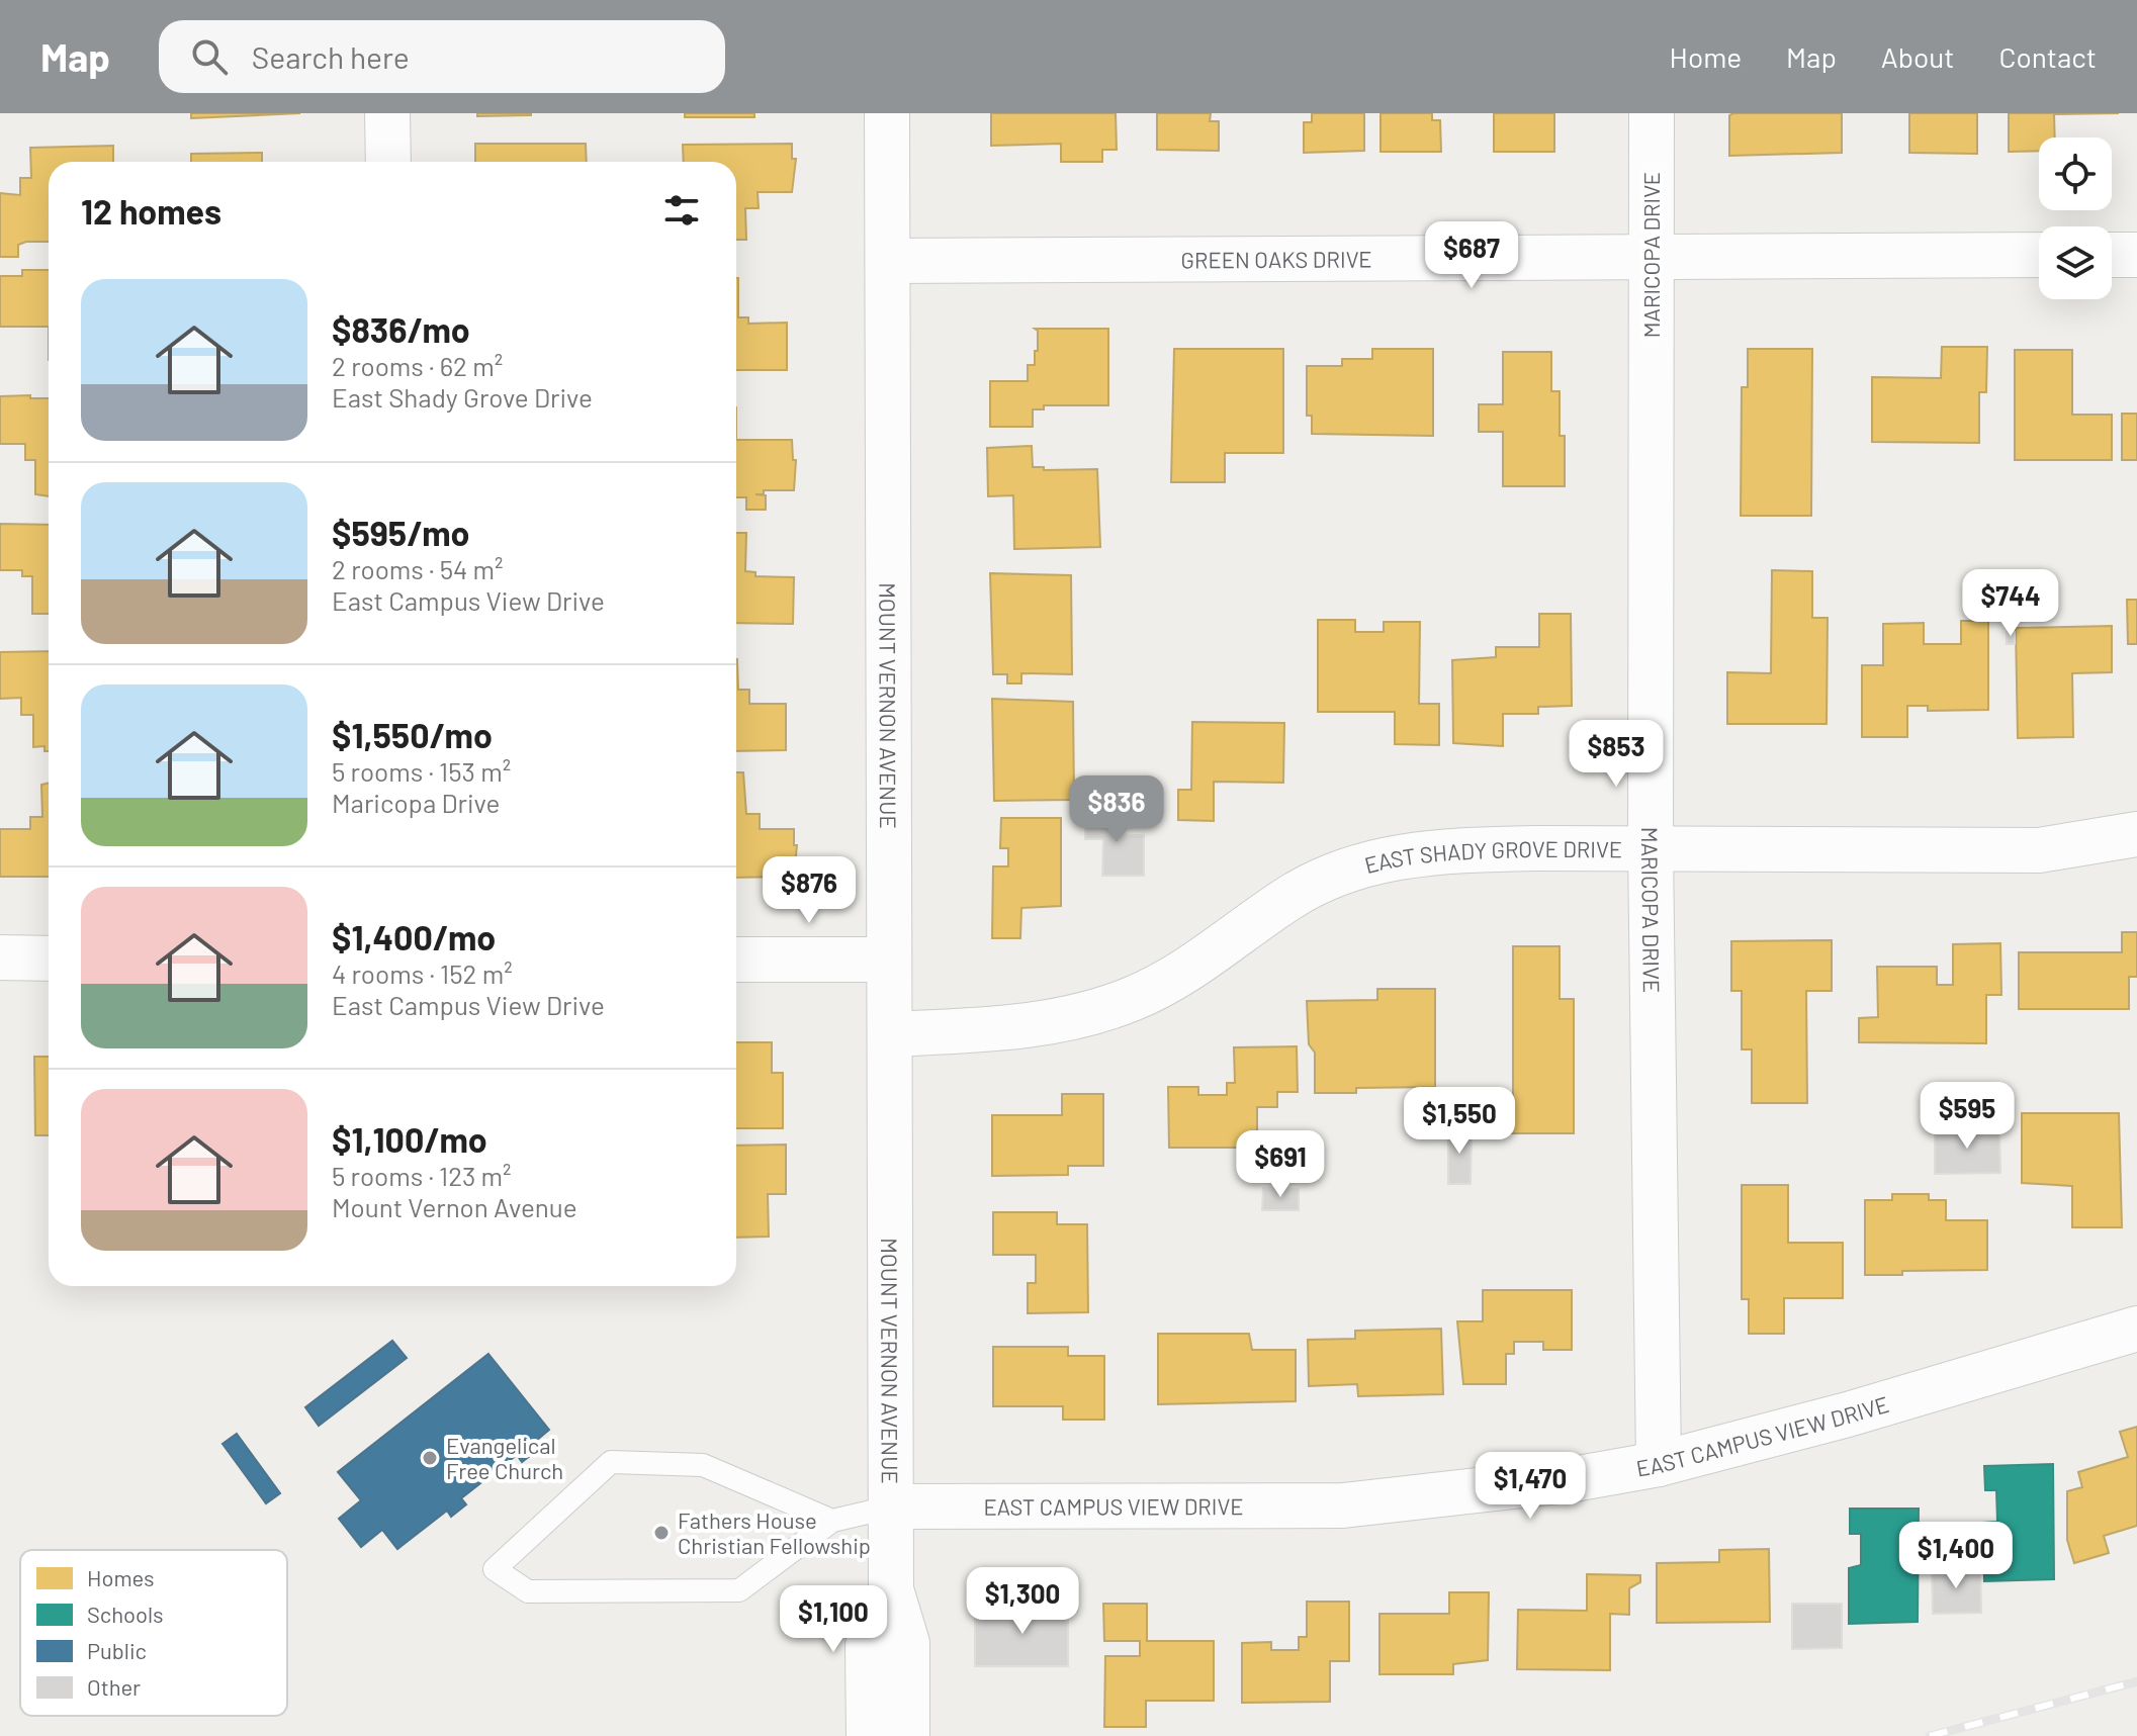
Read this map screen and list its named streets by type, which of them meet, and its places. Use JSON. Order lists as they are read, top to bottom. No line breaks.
{"streets":{"street":["MARICOPA DRIVE","GREEN OAKS DRIVE","MOUNT VERNON AVENUE","EAST SHADY GROVE DRIVE","EAST CAMPUS VIEW DRIVE"]},"crossings":[["MARICOPA DRIVE","GREEN OAKS DRIVE"],["MARICOPA DRIVE","EAST SHADY GROVE DRIVE"],["MARICOPA DRIVE","EAST CAMPUS VIEW DRIVE"],["GREEN OAKS DRIVE","MOUNT VERNON AVENUE"],["MOUNT VERNON AVENUE","EAST SHADY GROVE DRIVE"],["MOUNT VERNON AVENUE","EAST CAMPUS VIEW DRIVE"]],"places":["Evangelical Free Church","Fathers House Christian Fellowship"],"legend":["Homes","Schools","Public","Other"],"page":{"header":"Map","search":"Search here","nav":["Home","Map","About","Contact"],"heading":"12 homes","price":["$687","$744","$853","$836","$876","$595","$1,550","$691","$1,470","$1,400","$1,300","$1,100"],"list":[{"name":"$836/mo","note":"2 rooms · 62 m² · East Shady Grove Drive"},{"name":"$595/mo","note":"2 rooms · 54 m² · East Campus View Drive"},{"name":"$1,550/mo","note":"5 rooms · 153 m² · Maricopa Drive"},{"name":"$1,400/mo","note":"4 rooms · 152 m² · East Campus View Drive"},{"name":"$1,100/mo","note":"5 rooms · 123 m² · Mount Vernon Avenue"}]}}
